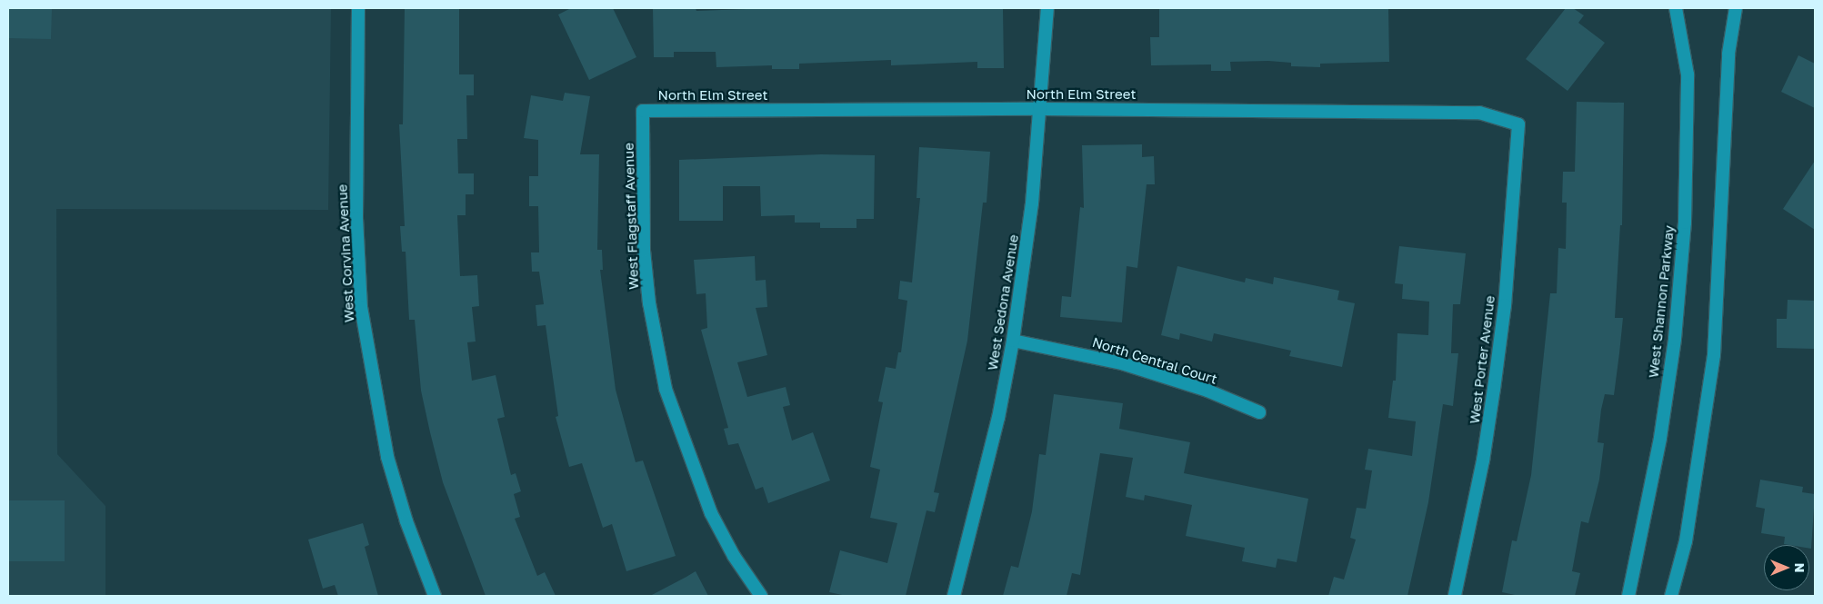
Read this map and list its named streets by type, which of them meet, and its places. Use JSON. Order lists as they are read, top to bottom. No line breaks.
{"streets":{"street":["North Elm Street","West Flagstaff Avenue","West Corvina Avenue","West Shannon Parkway","West Sedona Avenue","West Porter Avenue","North Central Court"]},"crossings":[["North Elm Street","West Flagstaff Avenue"],["North Elm Street","West Sedona Avenue"],["North Elm Street","West Porter Avenue"],["West Sedona Avenue","North Central Court"]],"north":"right"}
